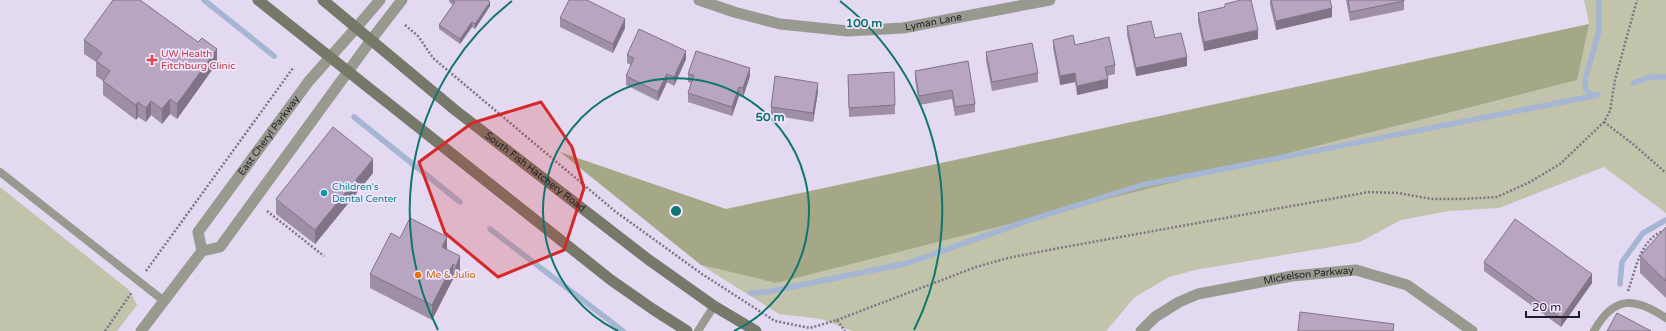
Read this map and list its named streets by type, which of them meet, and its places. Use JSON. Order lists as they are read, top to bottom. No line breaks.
{"streets":{"main road":["South Fish Hatchery Road"],"street":["Lyman Lane","East Cheryl Parkway","Mickelson Parkway"]},"crossings":[["East Cheryl Parkway","South Fish Hatchery Road"]],"places":{"health":["UW Health Fitchburg Clinic"],"other":["Children's Dental Center","Me & Julio"]},"scale_bar":"20 m","rings":["100 m","50 m"]}
